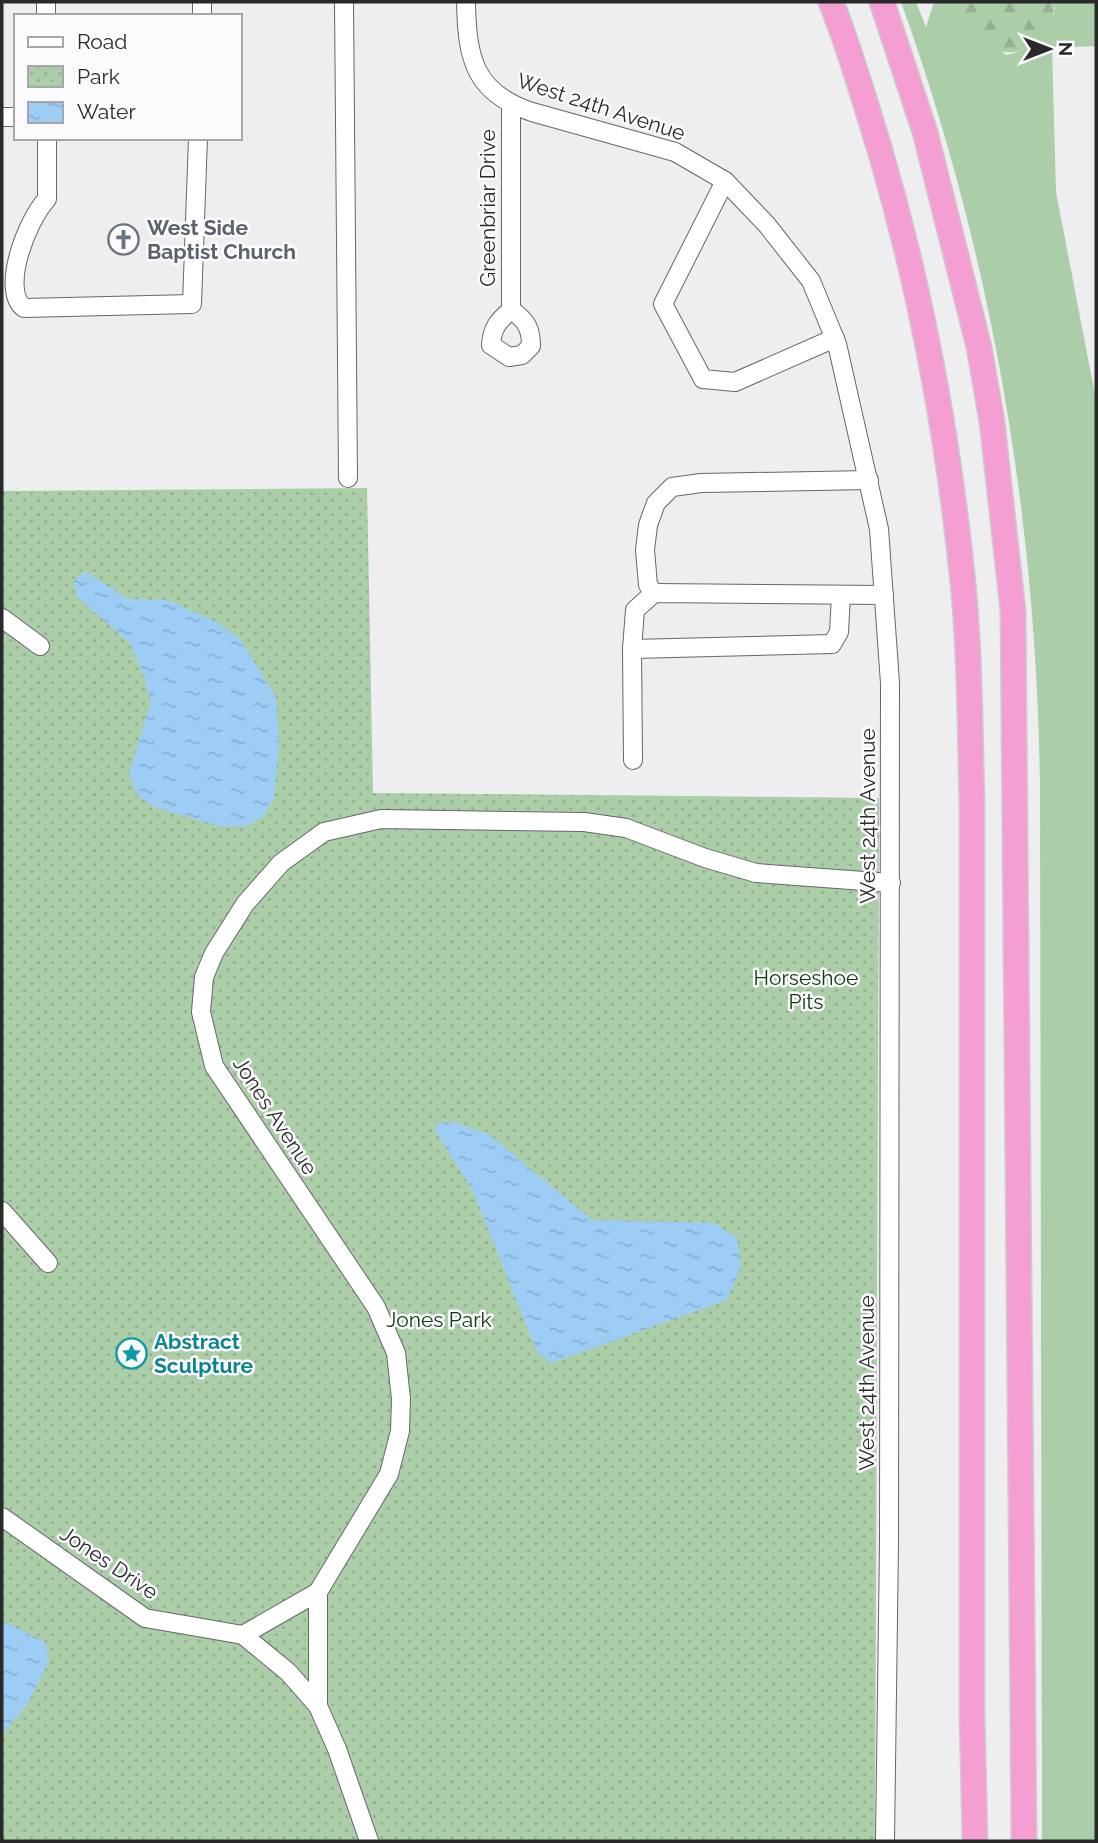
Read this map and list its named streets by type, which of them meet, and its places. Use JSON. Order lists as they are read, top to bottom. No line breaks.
{"streets":{"street":["West 24th Avenue","Greenbriar Drive","Jones Avenue","Jones Drive"]},"crossings":[["West 24th Avenue","Greenbriar Drive"],["West 24th Avenue","Jones Avenue"]],"parks":["Horseshoe Pits","Jones Park"],"places":{"church":["West Side Baptist Church"],"place":["Abstract Sculpture"]},"legend":["Road","Park","Water"],"north":"right"}
